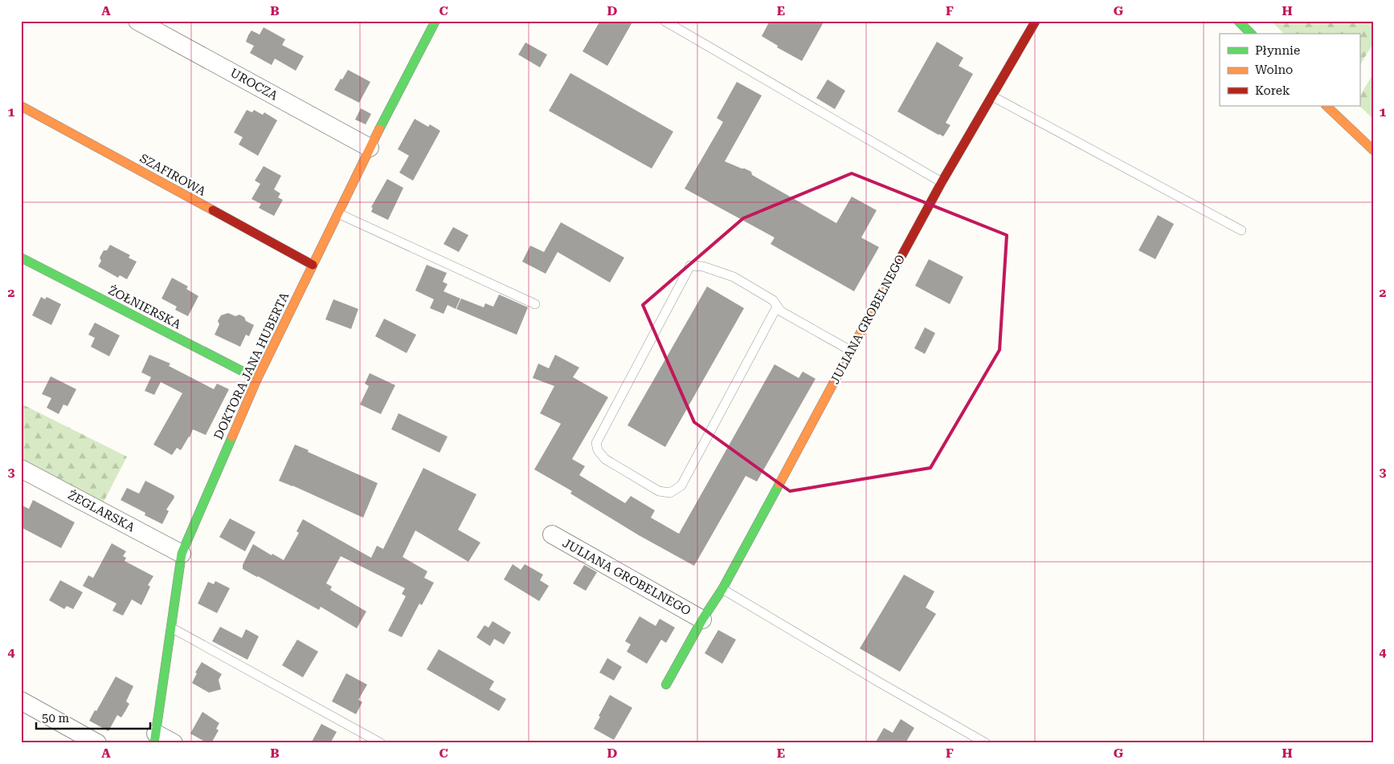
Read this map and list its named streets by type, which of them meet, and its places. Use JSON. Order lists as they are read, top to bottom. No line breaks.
{"streets":{"street":["UROCZA","SZAFIROWA","ŻOŁNIERSKA","JULIANA GROBELNEGO","DOKTORA JANA HUBERTA","ŻEGLARSKA"]},"crossings":[["UROCZA","DOKTORA JANA HUBERTA"],["SZAFIROWA","DOKTORA JANA HUBERTA"],["ŻOŁNIERSKA","DOKTORA JANA HUBERTA"],["DOKTORA JANA HUBERTA","ŻEGLARSKA"]],"legend":["Płynnie","Wolno","Korek"],"scale_bar":"50 m","grid":{"columns":["A","B","C","D","E","F","G","H"],"rows":["1","2","3","4"]}}
